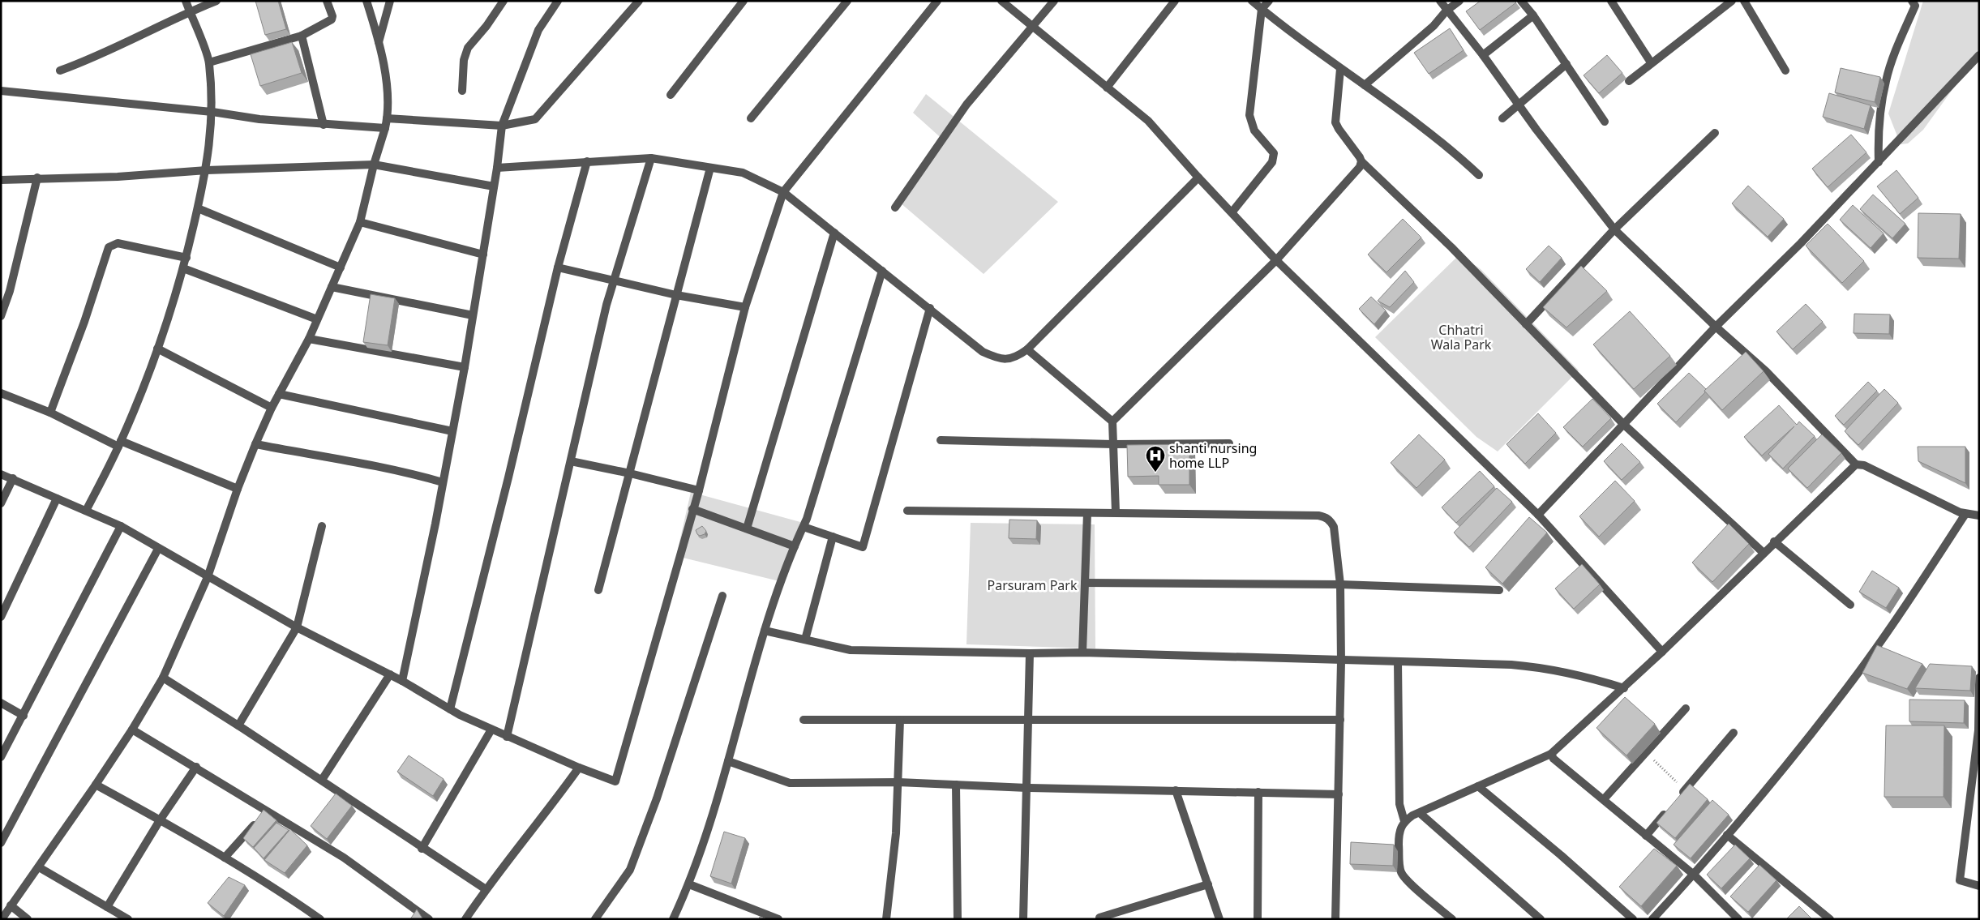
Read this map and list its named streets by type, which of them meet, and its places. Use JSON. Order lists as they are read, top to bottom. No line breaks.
{"parks":["Chhatri Wala Park","Parsuram Park"],"places":{"hospital":["shanti nursing home LLP"]}}
